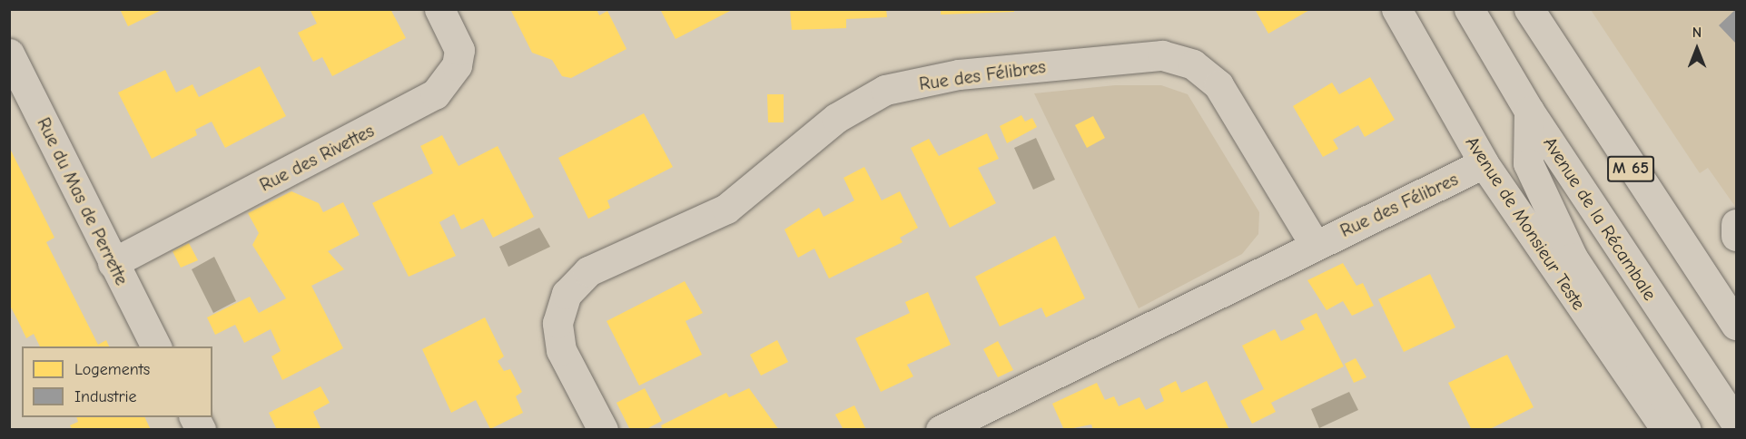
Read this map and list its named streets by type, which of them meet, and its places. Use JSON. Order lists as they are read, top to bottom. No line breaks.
{"streets":{"street":["Rue des Félibres","Rue des Rivettes","M 65","Rue du Mas de Perrette","Avenue de la Récambale","Avenue de Monsieur Teste"]},"crossings":[["Rue des Félibres","Avenue de Monsieur Teste"],["Rue des Rivettes","Rue du Mas de Perrette"]],"legend":["Logements","Industrie"],"north":"top"}
